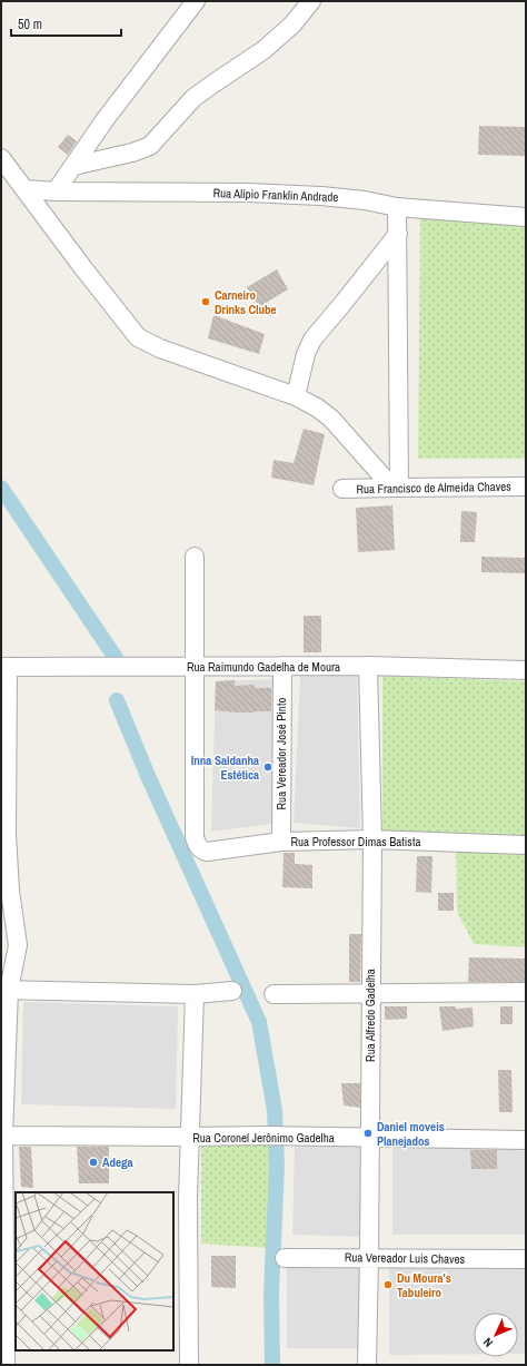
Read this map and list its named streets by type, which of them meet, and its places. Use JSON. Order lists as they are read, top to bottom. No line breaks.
{"streets":{"street":["Rua Alípio Franklin Andrade","Rua Francisco de Almeida Chaves","Rua Raimundo Gadelha de Moura","Rua Vereador José Pinto","Rua Professor Dimas Batista","Rua Alfredo Gadelha","Rua Coronel Jerônimo Gadelha","Rua Vereador Luis Chaves"]},"crossings":[["Rua Raimundo Gadelha de Moura","Rua Vereador José Pinto"],["Rua Raimundo Gadelha de Moura","Rua Professor Dimas Batista"],["Rua Raimundo Gadelha de Moura","Rua Alfredo Gadelha"],["Rua Vereador José Pinto","Rua Professor Dimas Batista"],["Rua Professor Dimas Batista","Rua Alfredo Gadelha"],["Rua Alfredo Gadelha","Rua Coronel Jerônimo Gadelha"],["Rua Alfredo Gadelha","Rua Vereador Luis Chaves"]],"places":["Carneiro Drinks Clube","Inna Saldanha Estética","Daniel moveis Planejados","Adega","Du Moura's Tabuleiro"],"scale_bar":"50 m","north":"bottom left"}
